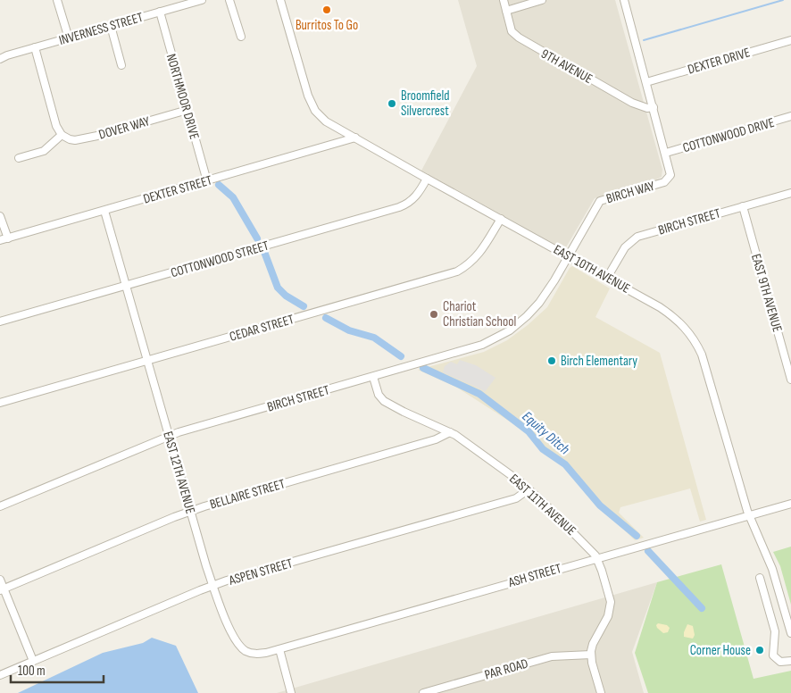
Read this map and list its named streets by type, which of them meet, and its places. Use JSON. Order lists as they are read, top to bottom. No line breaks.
{"streets":{"street":["INVERNESS STREET","DEXTER DRIVE","9TH AVENUE","NORTHMOOR DRIVE","DOVER WAY","COTTONWOOD DRIVE","DEXTER STREET","BIRCH WAY","BIRCH STREET","COTTONWOOD STREET","EAST 10TH AVENUE","EAST 9TH AVENUE","CEDAR STREET","EAST 12TH AVENUE","BELLAIRE STREET","EAST 11TH AVENUE","ASPEN STREET","ASH STREET","PAR ROAD"]},"crossings":[["INVERNESS STREET","NORTHMOOR DRIVE"],["NORTHMOOR DRIVE","DOVER WAY"],["NORTHMOOR DRIVE","DEXTER STREET"],["COTTONWOOD DRIVE","BIRCH WAY"],["DEXTER STREET","EAST 10TH AVENUE"],["DEXTER STREET","EAST 12TH AVENUE"],["BIRCH WAY","BIRCH STREET"],["BIRCH WAY","EAST 10TH AVENUE"],["BIRCH STREET","EAST 10TH AVENUE"],["BIRCH STREET","EAST 9TH AVENUE"],["BIRCH STREET","EAST 12TH AVENUE"],["BIRCH STREET","EAST 11TH AVENUE"],["COTTONWOOD STREET","EAST 10TH AVENUE"],["COTTONWOOD STREET","EAST 12TH AVENUE"],["EAST 10TH AVENUE","CEDAR STREET"],["EAST 10TH AVENUE","ASH STREET"],["CEDAR STREET","EAST 12TH AVENUE"],["EAST 12TH AVENUE","BELLAIRE STREET"],["EAST 12TH AVENUE","ASPEN STREET"],["EAST 12TH AVENUE","ASH STREET"],["BELLAIRE STREET","EAST 11TH AVENUE"],["EAST 11TH AVENUE","ASPEN STREET"],["EAST 11TH AVENUE","ASH STREET"],["EAST 11TH AVENUE","PAR ROAD"]],"water":["Equity Ditch"],"places":["Burritos To Go","Broomfield Silvercrest","Chariot Christian School","Birch Elementary","Corner House"],"scale_bar":"100 m"}
